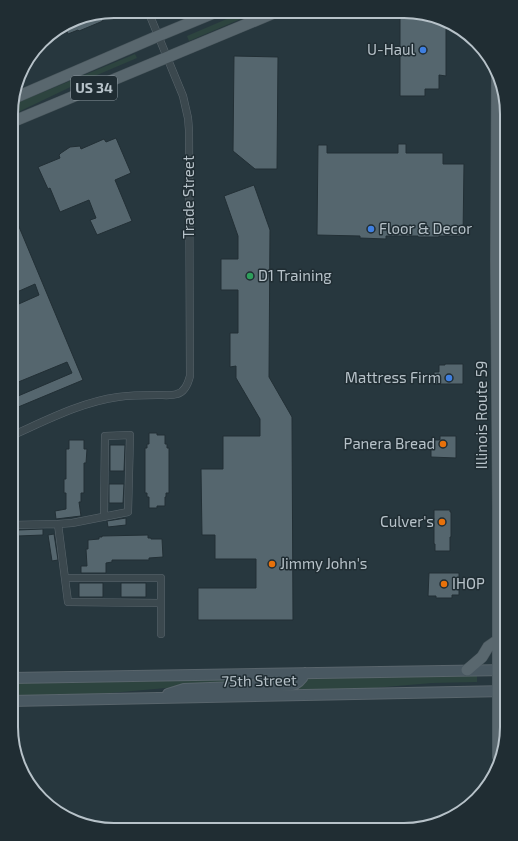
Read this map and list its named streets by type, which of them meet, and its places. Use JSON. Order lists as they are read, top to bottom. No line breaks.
{"streets":{"main road":["US 34","Illinois Route 59","75th Street"],"street":["Trade Street"]},"crossings":[["US 34","Trade Street"]],"places":["U-Haul","Floor & Decor","D1 Training","Mattress Firm","Panera Bread","Culver's","Jimmy John's","IHOP"]}
